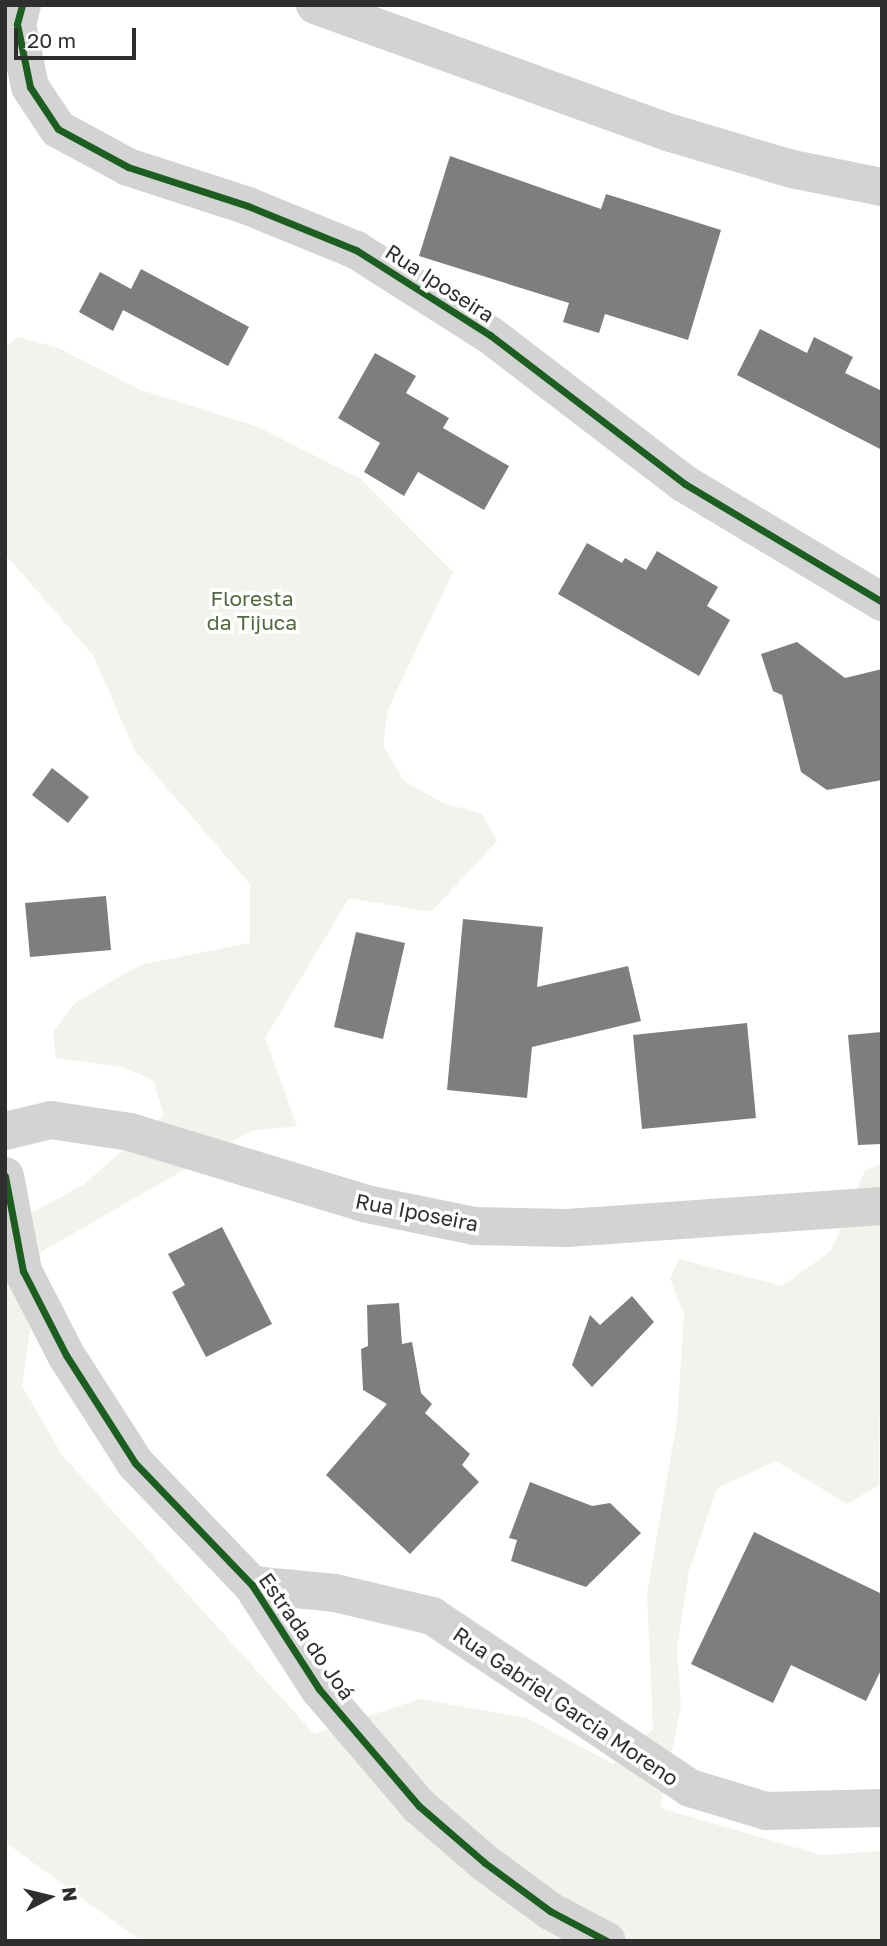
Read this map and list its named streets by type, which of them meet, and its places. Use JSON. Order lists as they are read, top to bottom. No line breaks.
{"streets":{"street":["Rua Iposeira","Estrada do Joá","Rua Gabriel Garcia Moreno"]},"crossings":[["Estrada do Joá","Rua Gabriel Garcia Moreno"]],"parks":["Floresta da Tijuca"],"scale_bar":"20 m","north":"right"}
